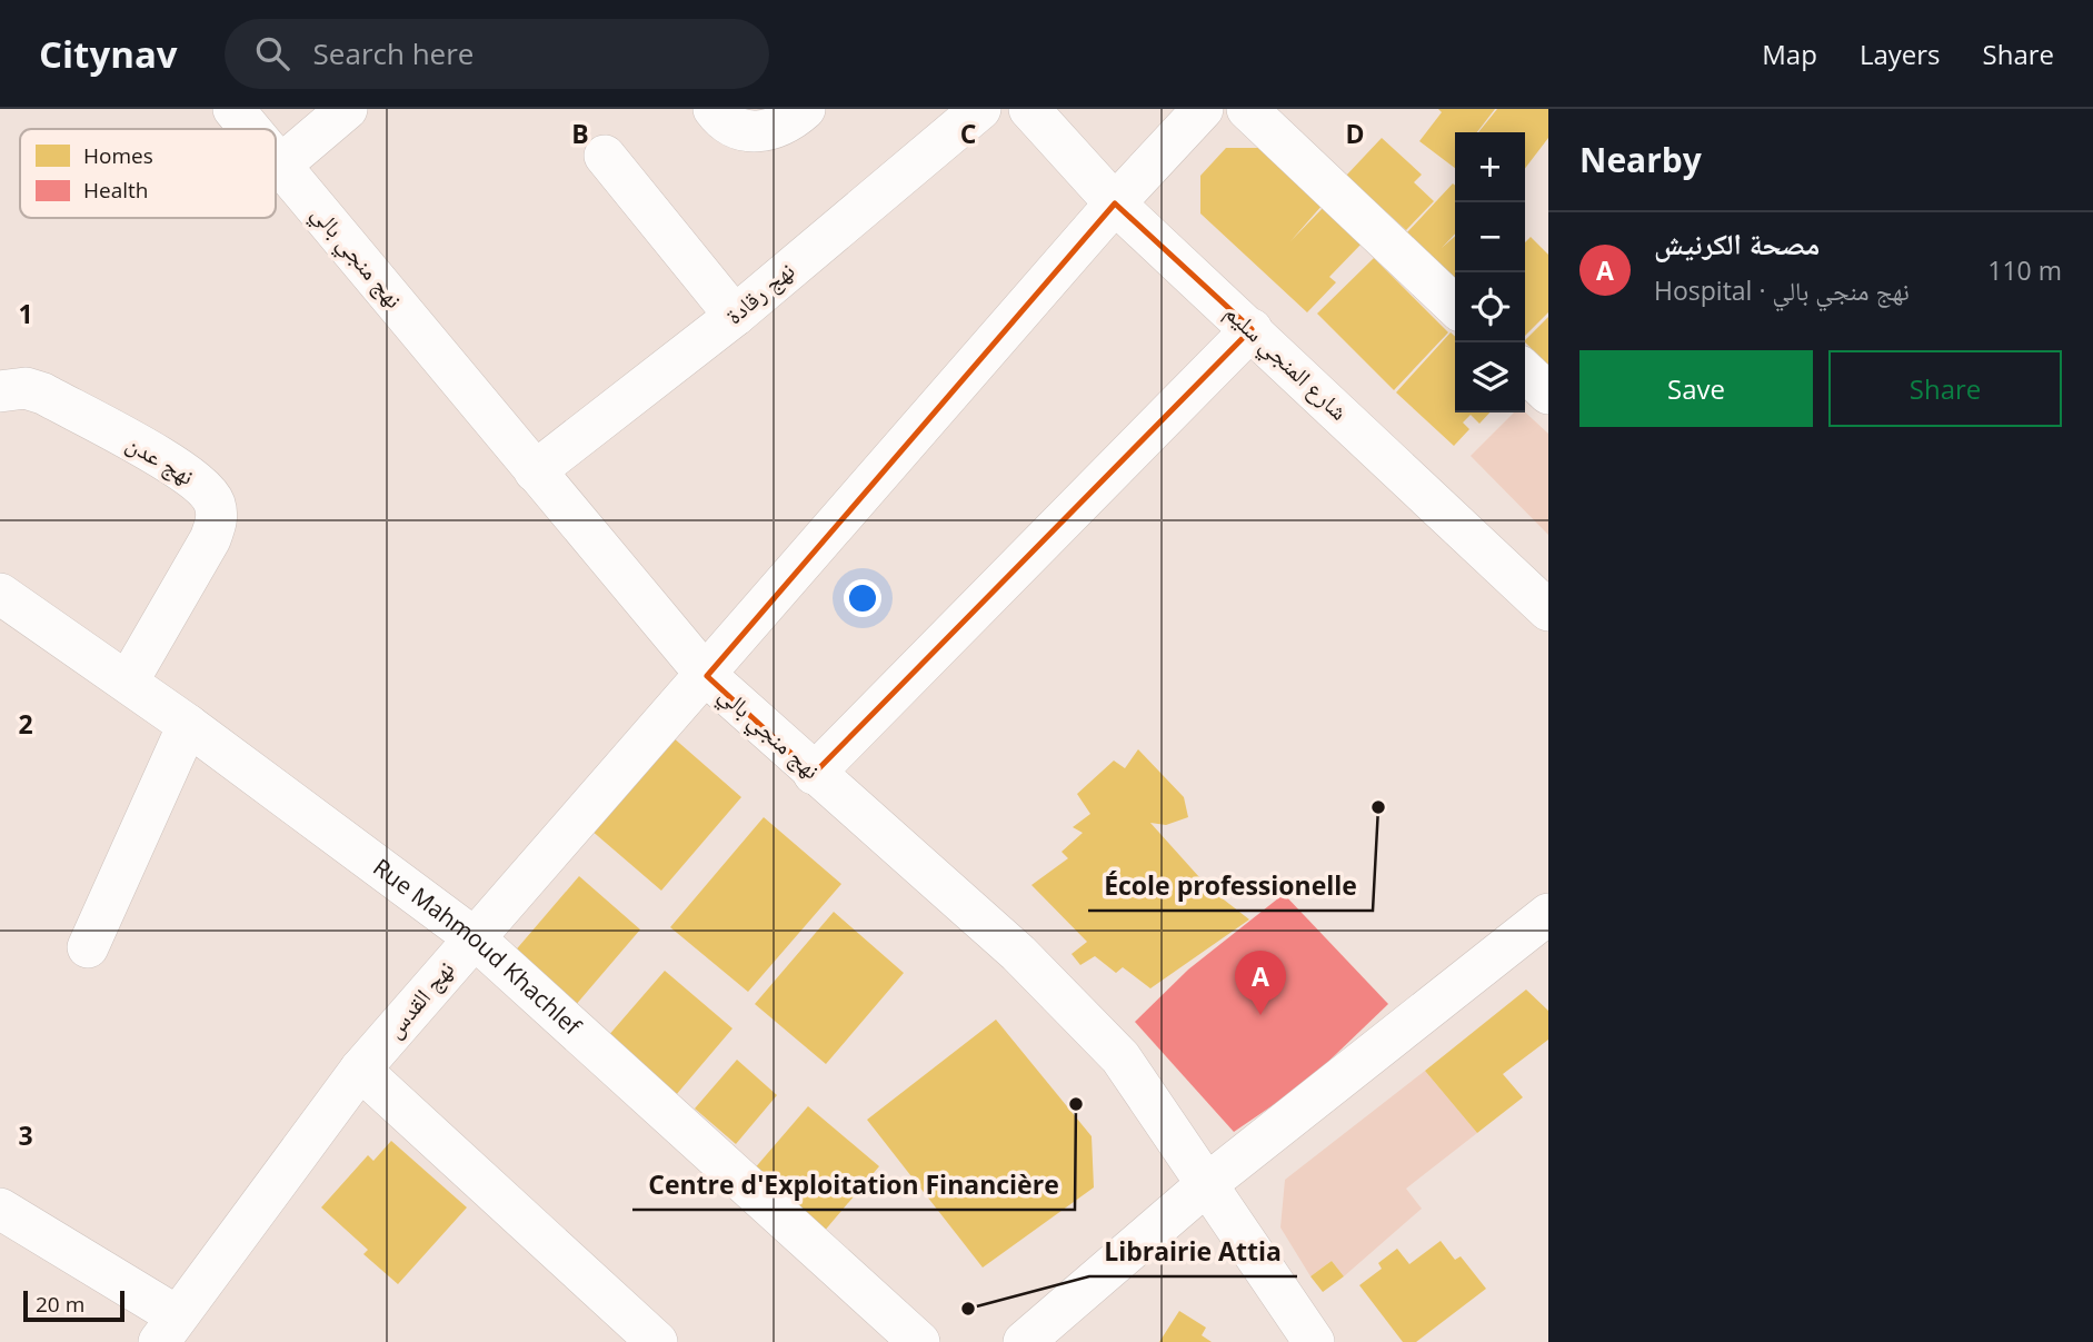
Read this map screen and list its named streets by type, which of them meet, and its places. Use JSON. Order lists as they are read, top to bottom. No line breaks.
{"streets":{"street":["نهج منجي بالي","نهج رقادة","شارع المنجي سليم","نهج عدن","Rue Mahmoud Khachlef","نهج القدس"]},"crossings":[["نهج منجي بالي","نهج رقادة"],["نهج منجي بالي","نهج القدس"],["شارع المنجي سليم","نهج القدس"],["نهج عدن","Rue Mahmoud Khachlef"],["Rue Mahmoud Khachlef","نهج القدس"]],"places":["École professionelle","Centre d'Exploitation Financière","Librairie Attia"],"legend":["Homes","Health"],"scale_bar":"20 m","page":{"header":"Citynav","search":"Search here","nav":["Map","Layers","Share"],"heading":"Nearby","map_buttons":["+","−"],"list":[{"mark":"A","name":"مصحة الكرنيش","note":"Hospital · نهج منجي بالي","value":"110 m"}],"buttons":["Save","Share"],"pins":"A","scale":"20 m"},"grid":{"columns":["B","C","D"],"rows":["1","2","3"]}}
